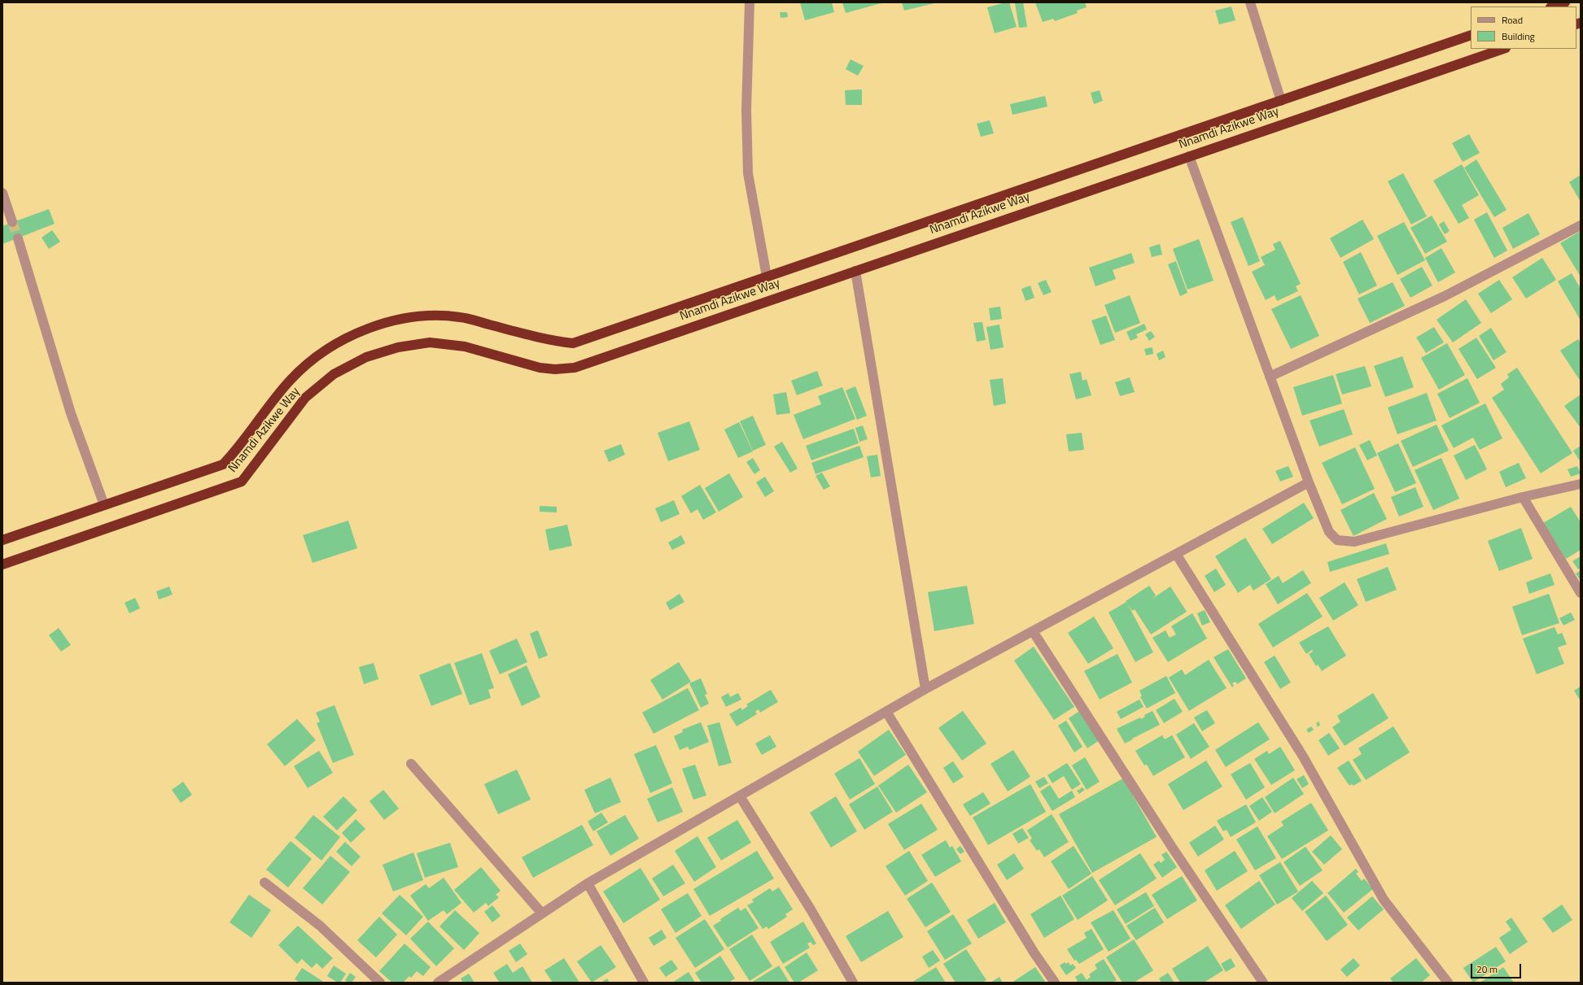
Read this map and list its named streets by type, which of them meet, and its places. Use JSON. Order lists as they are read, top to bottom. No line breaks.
{"streets":{"highway":["Nnamdi Azikwe Way"]},"legend":["Road","Building"],"scale_bar":"20 m"}
